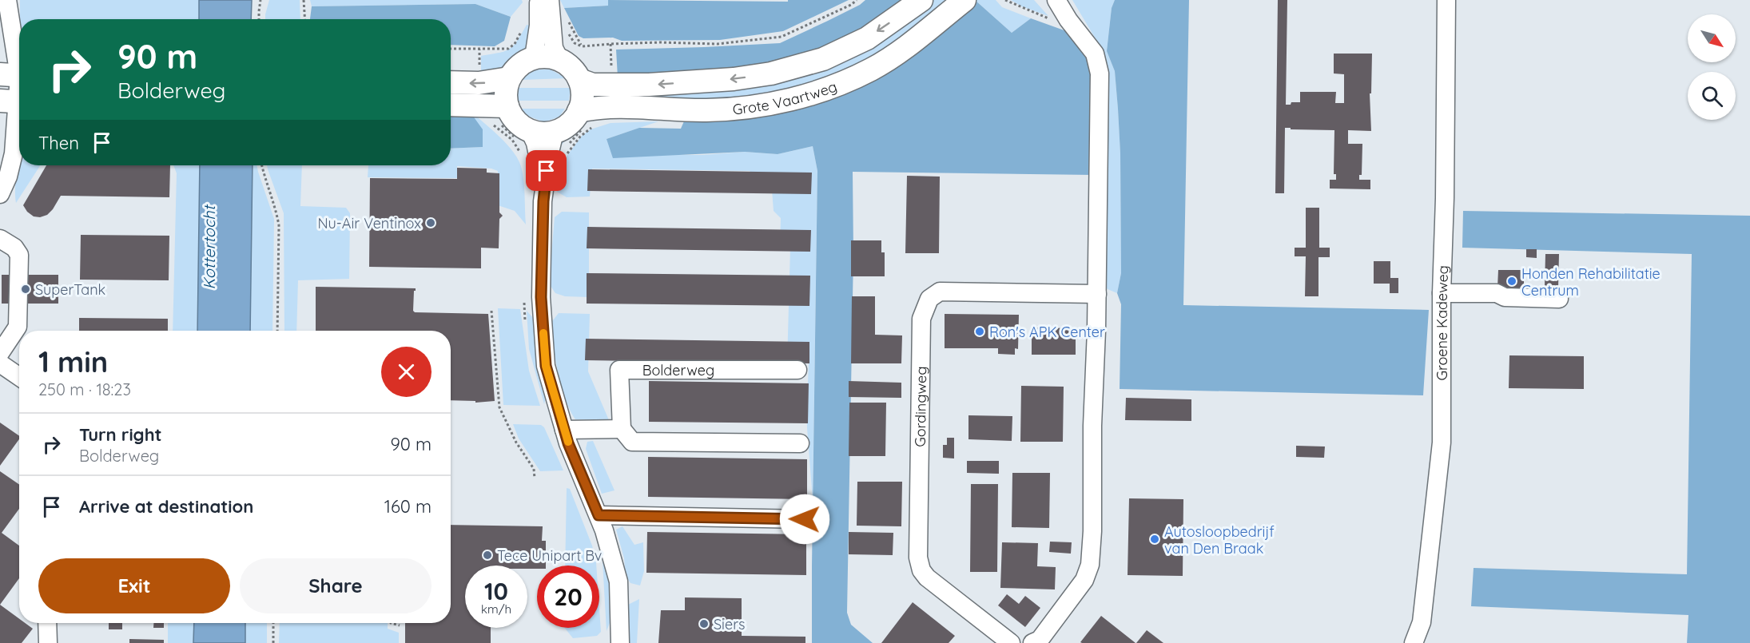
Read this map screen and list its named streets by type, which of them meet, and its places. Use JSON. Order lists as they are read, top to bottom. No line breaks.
{"streets":{"main road":["Grote Vaartweg"],"street":["Groene Kadeweg","Bolderweg","Gordingweg"]},"water":["Kottertocht"],"places":["Nu-Air Ventinox","Honden Rehabilitatie Centrum","SuperTank","Ron's APK Center","Autosloopbedrijf van Den Braak","Tece Unipart Bv","Siers"],"north":"bottom right","page":{"turn":["90 m","Bolderweg"],"then":"Then","heading":["1 min","250 m · 18:23"],"list":[{"name":"Turn right","note":"Bolderweg","value":"90 m"},{"name":"Arrive at destination","value":"160 m"}],"buttons":["Exit","Share"],"speed":"10 km/h","limit":"20"}}
